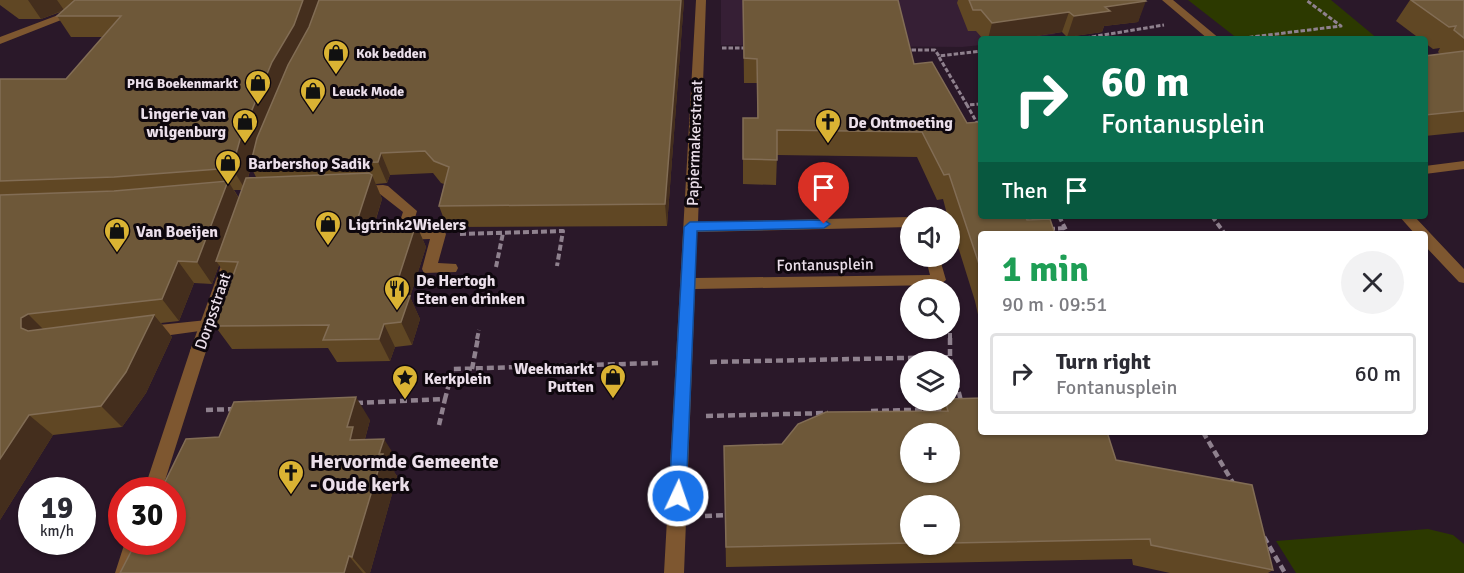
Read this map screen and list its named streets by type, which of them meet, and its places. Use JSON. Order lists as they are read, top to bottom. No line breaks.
{"streets":{"street":["Papiermakerstraat","Fontanusplein","Dorpsstraat"]},"crossings":[["Papiermakerstraat","Fontanusplein"]],"places":{"shop":["Kok bedden","PHG Boekenmarkt","Leuck Mode","Lingerie van wilgenburg","Barbershop Sadik","Ligtrink2Wielers","Van Boeijen","Weekmarkt Putten"],"church":["De Ontmoeting","Hervormde Gemeente - Oude kerk"],"restaurant":["De Hertogh Eten en drinken"],"place":["Kerkplein"]},"page":{"turn":["60 m","Fontanusplein"],"then":"Then","map_buttons":["+","−"],"heading":["1 min","90 m · 09:51"],"list":[{"name":"Turn right","note":"Fontanusplein","value":"60 m"}],"speed":"19 km/h","limit":"30"}}
